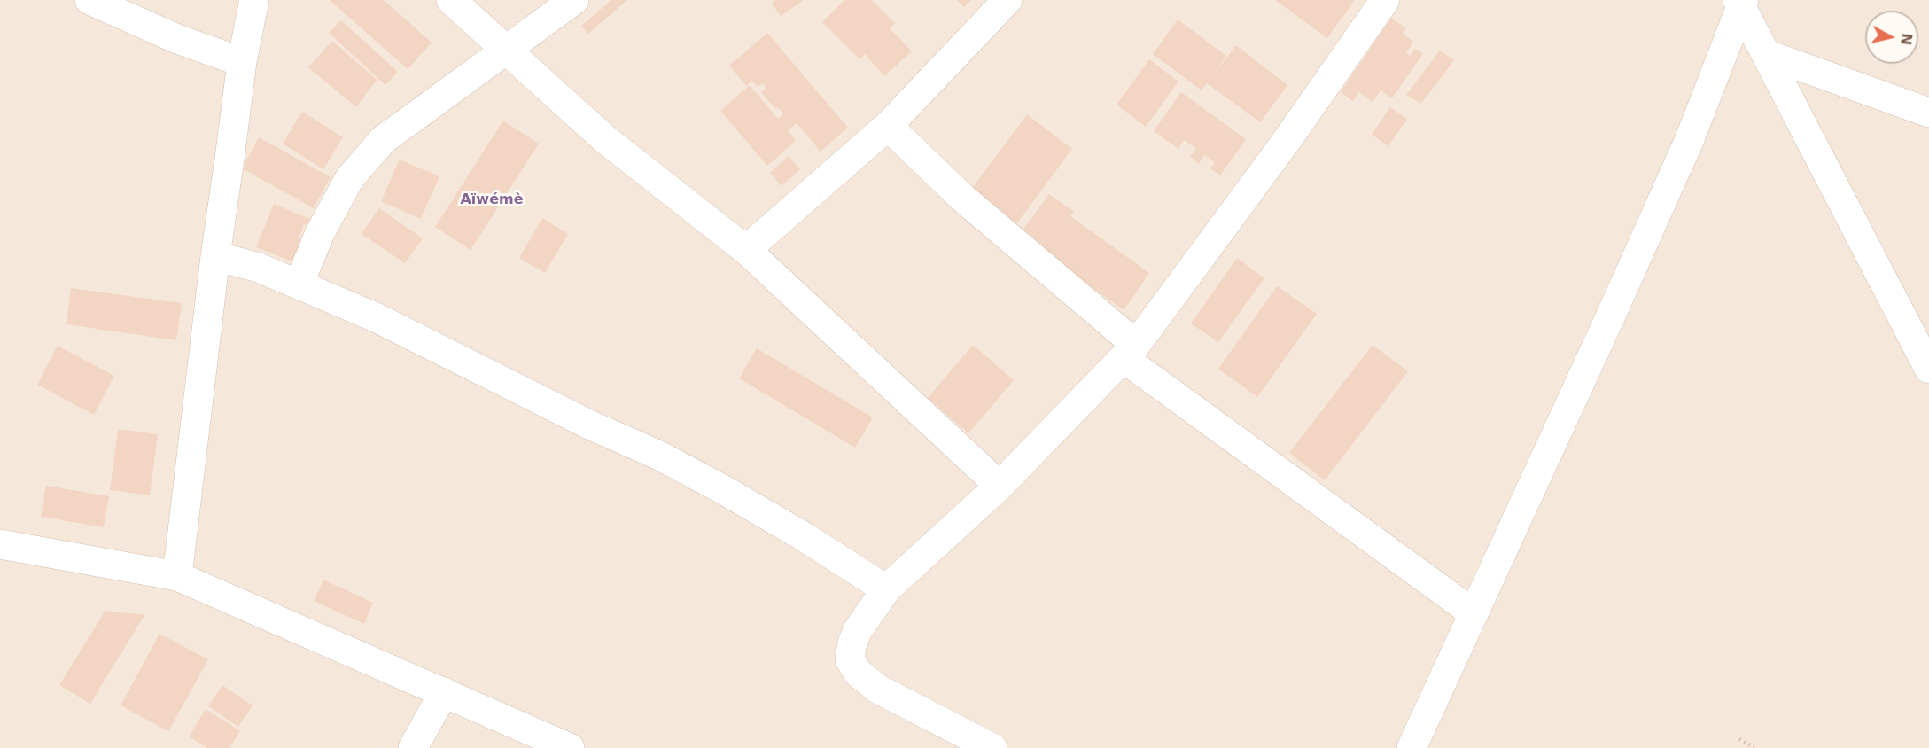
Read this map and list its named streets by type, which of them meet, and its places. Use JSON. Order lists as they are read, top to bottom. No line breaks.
{"districts":["Aïwémè"],"north":"right"}
